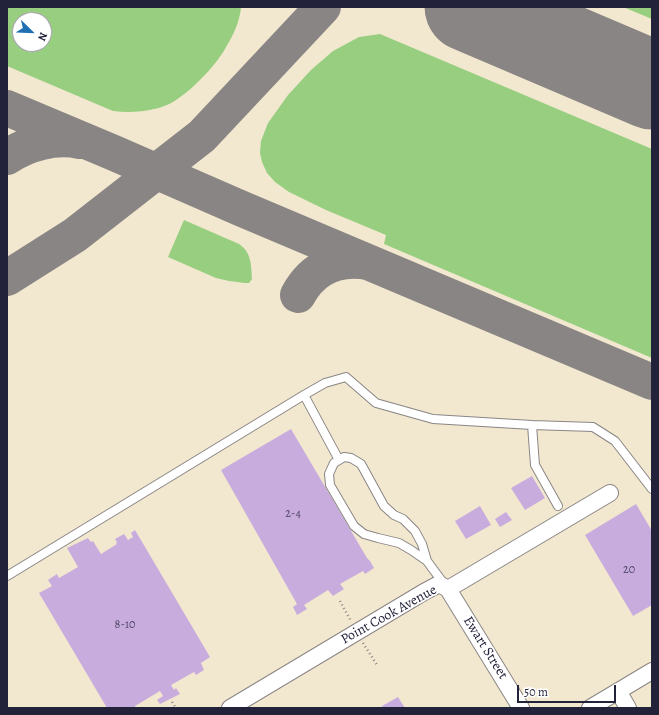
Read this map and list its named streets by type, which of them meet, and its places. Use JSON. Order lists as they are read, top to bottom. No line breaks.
{"streets":{"street":["Point Cook Avenue","Ewart Street"]},"crossings":[["Point Cook Avenue","Ewart Street"]],"house_numbers":["2-4","20","8-10"],"scale_bar":"50 m","north":"bottom right"}
